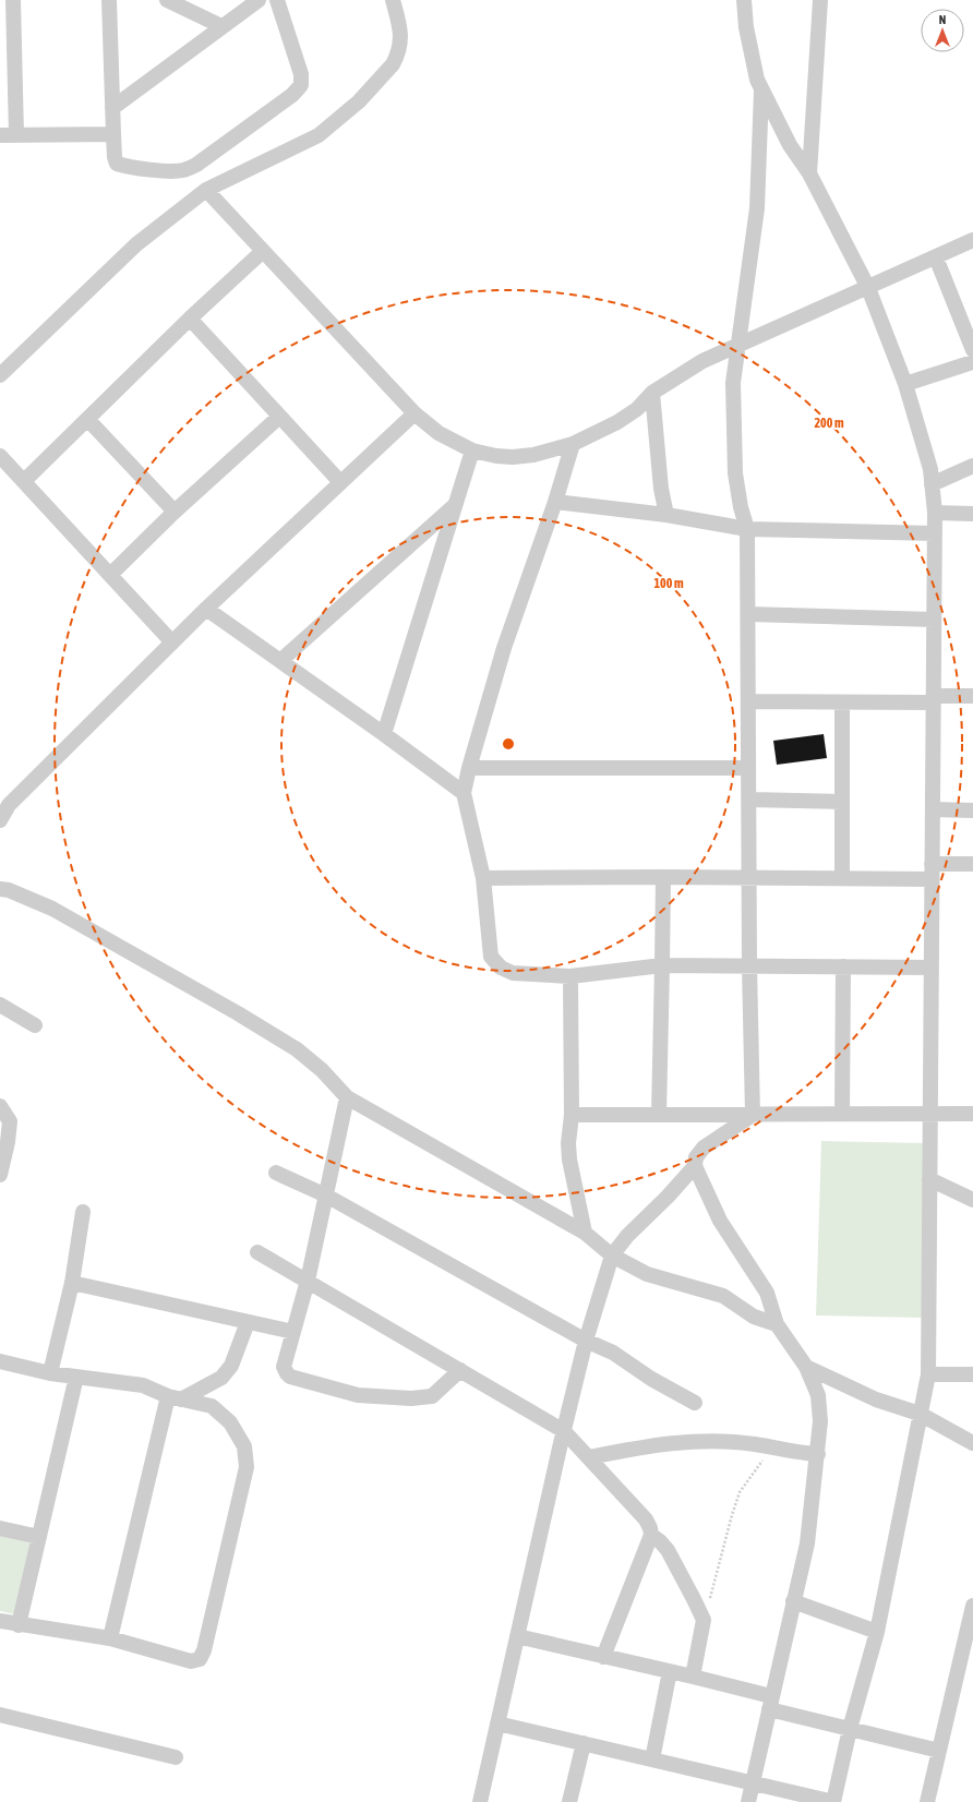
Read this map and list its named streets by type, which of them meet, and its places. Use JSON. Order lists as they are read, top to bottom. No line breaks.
{"north":"top","rings":["200 m","100 m"]}
